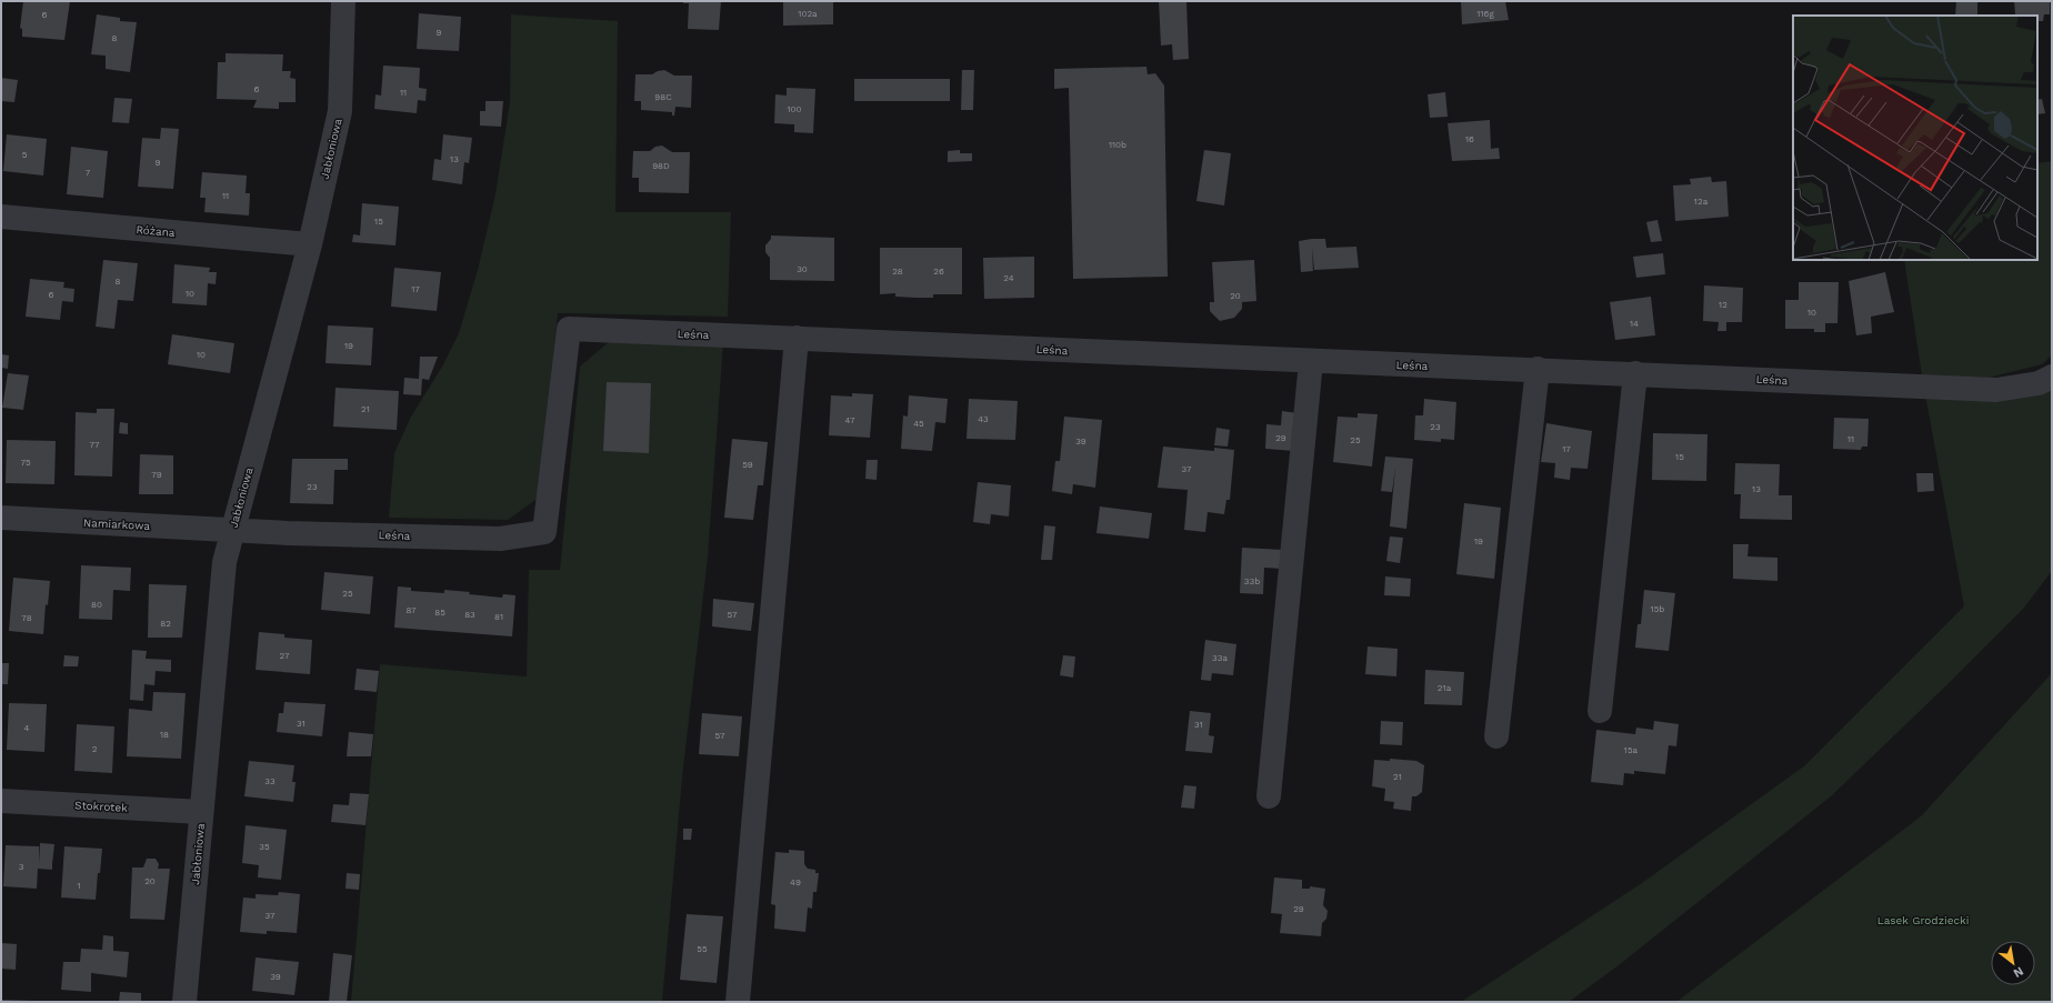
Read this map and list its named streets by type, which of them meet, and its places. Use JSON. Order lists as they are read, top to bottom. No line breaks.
{"streets":{"street":["Jabłoniowa","Różana","Leśna","Namiarkowa","Stokrotek"]},"crossings":[["Jabłoniowa","Różana"],["Jabłoniowa","Leśna"],["Jabłoniowa","Namiarkowa"],["Jabłoniowa","Stokrotek"],["Leśna","Namiarkowa"]],"parks":["Lasek Grodziecki"],"house_numbers":["102a","116g","6","9","8","6","11","98C","100","16","110b","5","13","9","98D","7","11","12a","15","30","28","26","24","8","17","10","6","20","12","10","14","19","10","21","43","47","45","23","29","11","25","39","77","17","15","75","59","37","79","23","13","19","33b","25","80","15b","87","85","83","57","81","78","82","27","33a","21a","31","31","4","18","57","2","15a","21","33","35","3","20","49","1","29","37","55","39"],"north":"bottom right"}
